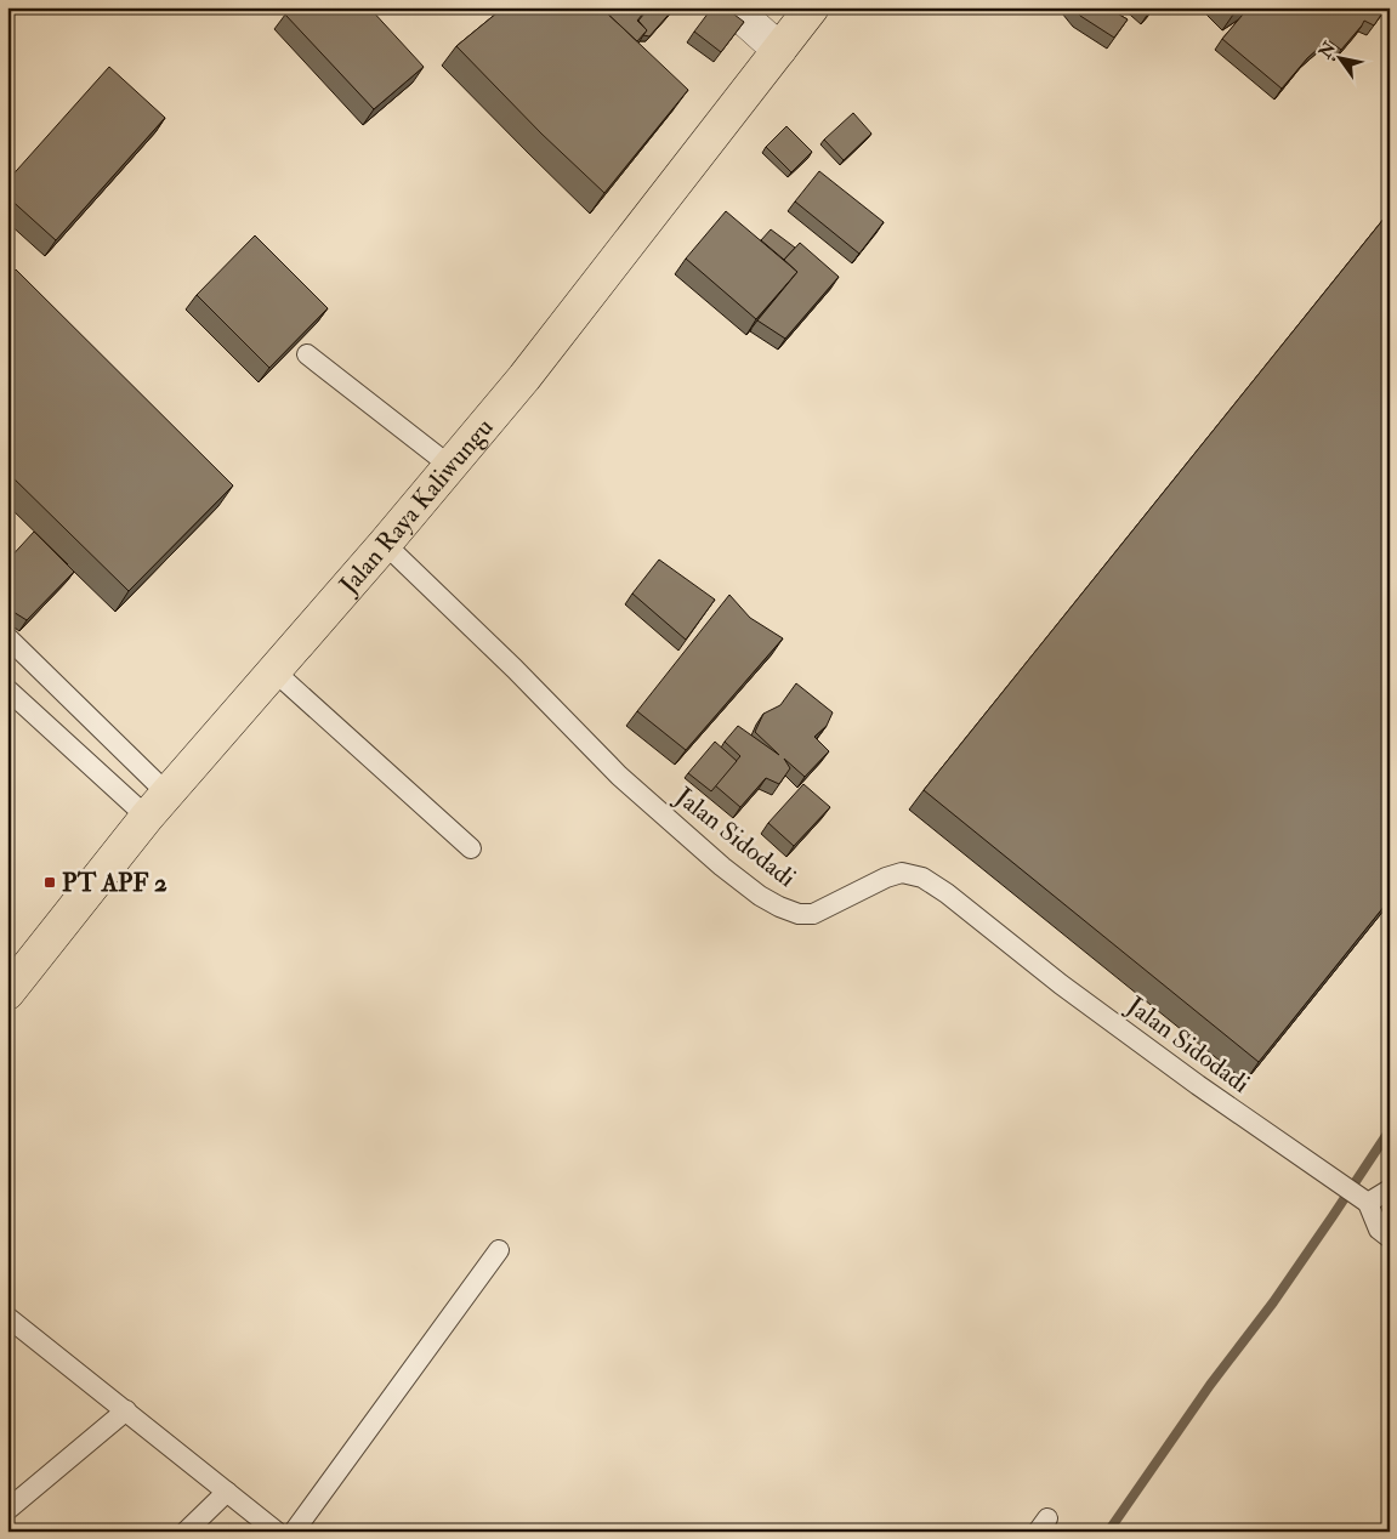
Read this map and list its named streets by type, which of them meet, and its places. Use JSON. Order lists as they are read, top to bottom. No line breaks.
{"streets":{"main road":["Jalan Raya Kaliwungu"],"lane":["Jalan Sidodadi"]},"crossings":[["Jalan Raya Kaliwungu","Jalan Sidodadi"]],"places":{"transit":["PT APF 2"]},"north":"top left"}
